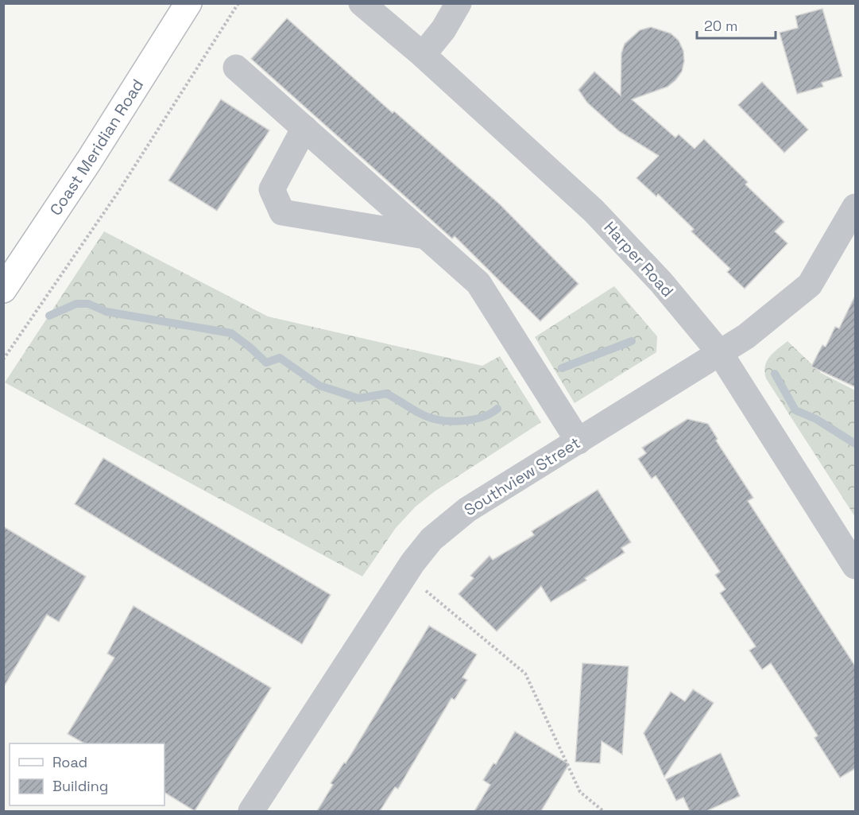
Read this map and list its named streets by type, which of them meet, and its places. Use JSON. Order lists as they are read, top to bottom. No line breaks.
{"streets":{"main road":["Coast Meridian Road"],"street":["Harper Road","Southview Street"]},"crossings":[["Harper Road","Southview Street"]],"legend":["Road","Building"],"scale_bar":"20 m"}
